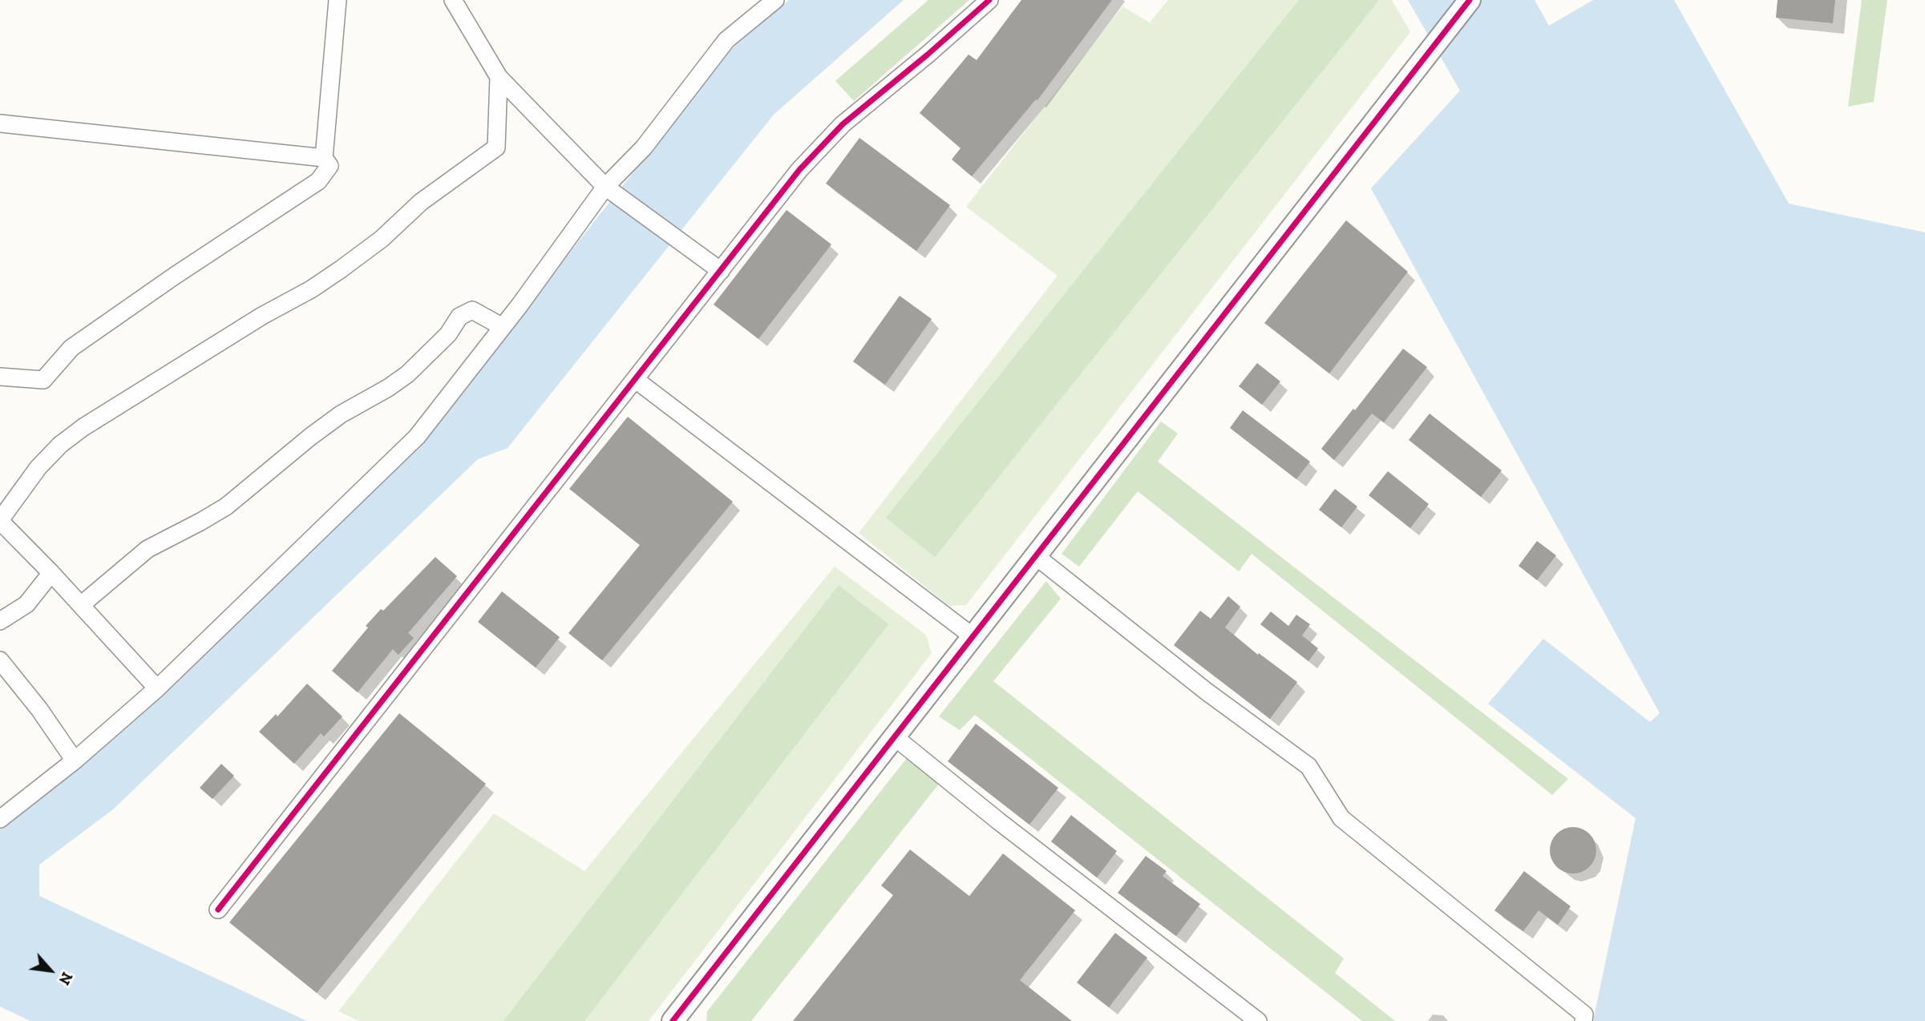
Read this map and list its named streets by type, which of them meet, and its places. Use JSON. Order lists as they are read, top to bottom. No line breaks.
{"north":"bottom right"}
